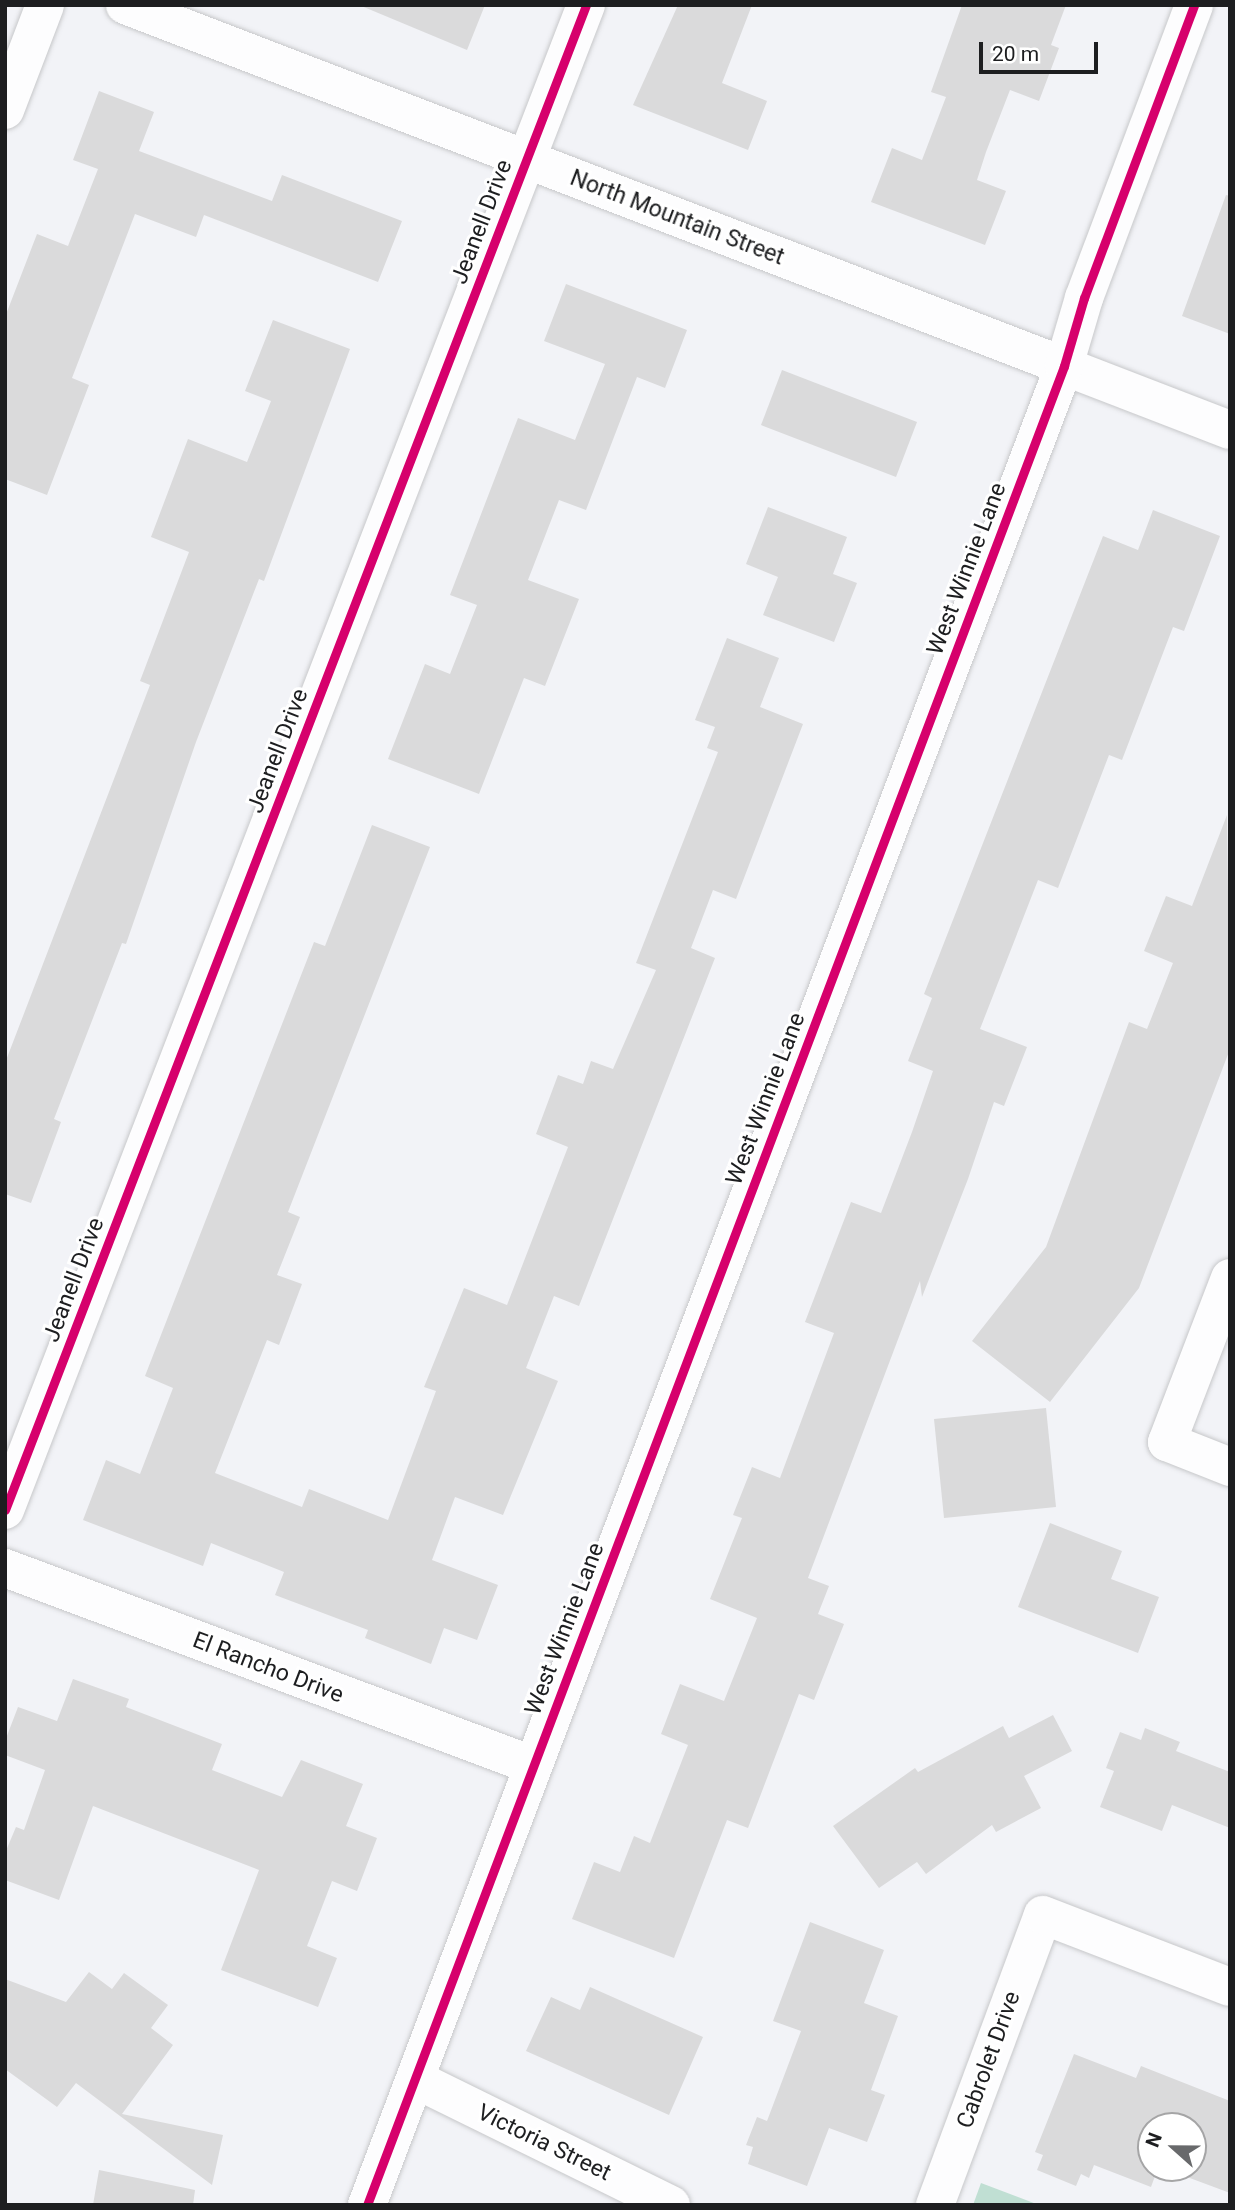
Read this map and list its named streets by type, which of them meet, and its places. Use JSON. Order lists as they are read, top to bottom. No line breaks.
{"streets":{"street":["North Mountain Street","Jeanell Drive","West Winnie Lane","El Rancho Drive","Cabrolet Drive","Victoria Street"]},"crossings":[["North Mountain Street","Jeanell Drive"],["North Mountain Street","West Winnie Lane"],["West Winnie Lane","El Rancho Drive"],["West Winnie Lane","Victoria Street"]],"scale_bar":"20 m","north":"left"}
